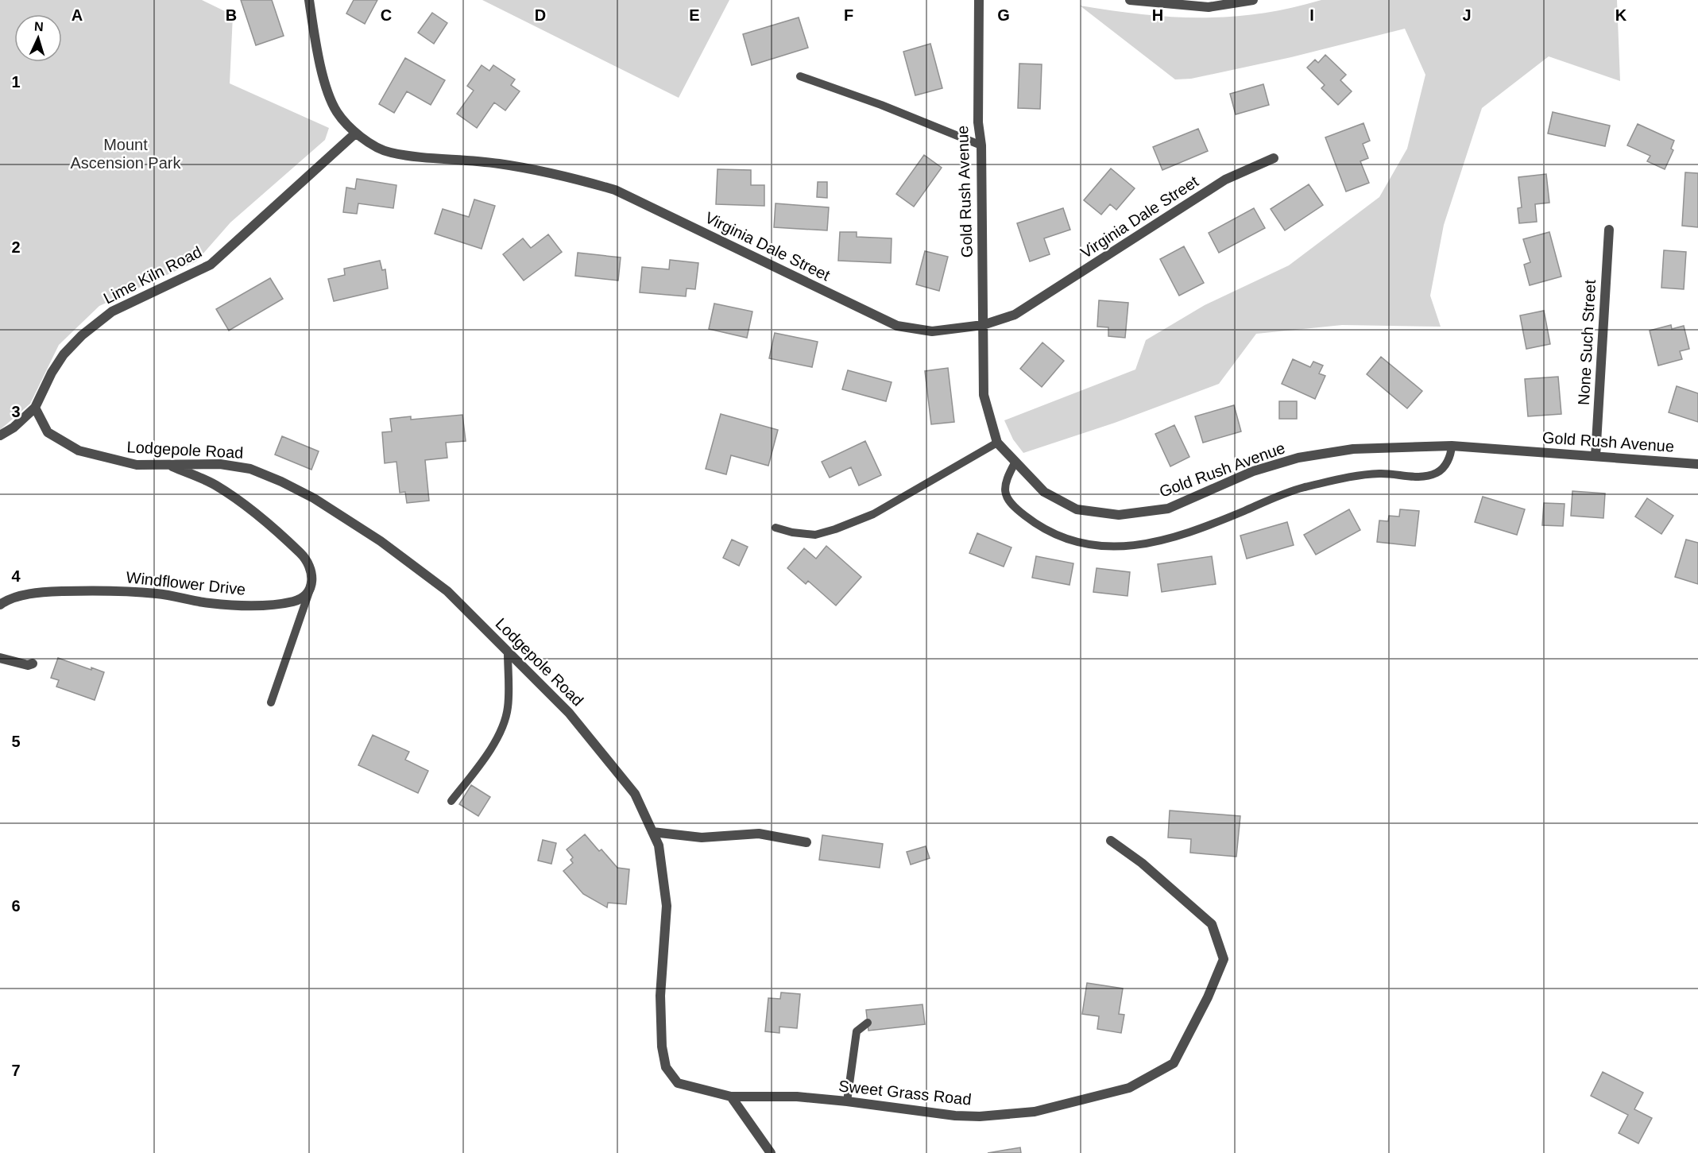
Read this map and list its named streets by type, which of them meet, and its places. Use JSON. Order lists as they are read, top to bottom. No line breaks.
{"streets":{"street":["Gold Rush Avenue","Virginia Dale Street","Lime Kiln Road","None Such Street","Lodgepole Road","Windflower Drive","Sweet Grass Road"]},"crossings":[["Gold Rush Avenue","Virginia Dale Street"],["Gold Rush Avenue","None Such Street"],["Virginia Dale Street","Lime Kiln Road"],["Lime Kiln Road","Lodgepole Road"],["Lodgepole Road","Sweet Grass Road"]],"parks":["Mount Ascension Park"],"north":"top","grid":{"columns":["A","B","C","D","E","F","G","H","I","J","K"],"rows":["1","2","3","4","5","6","7"]}}
